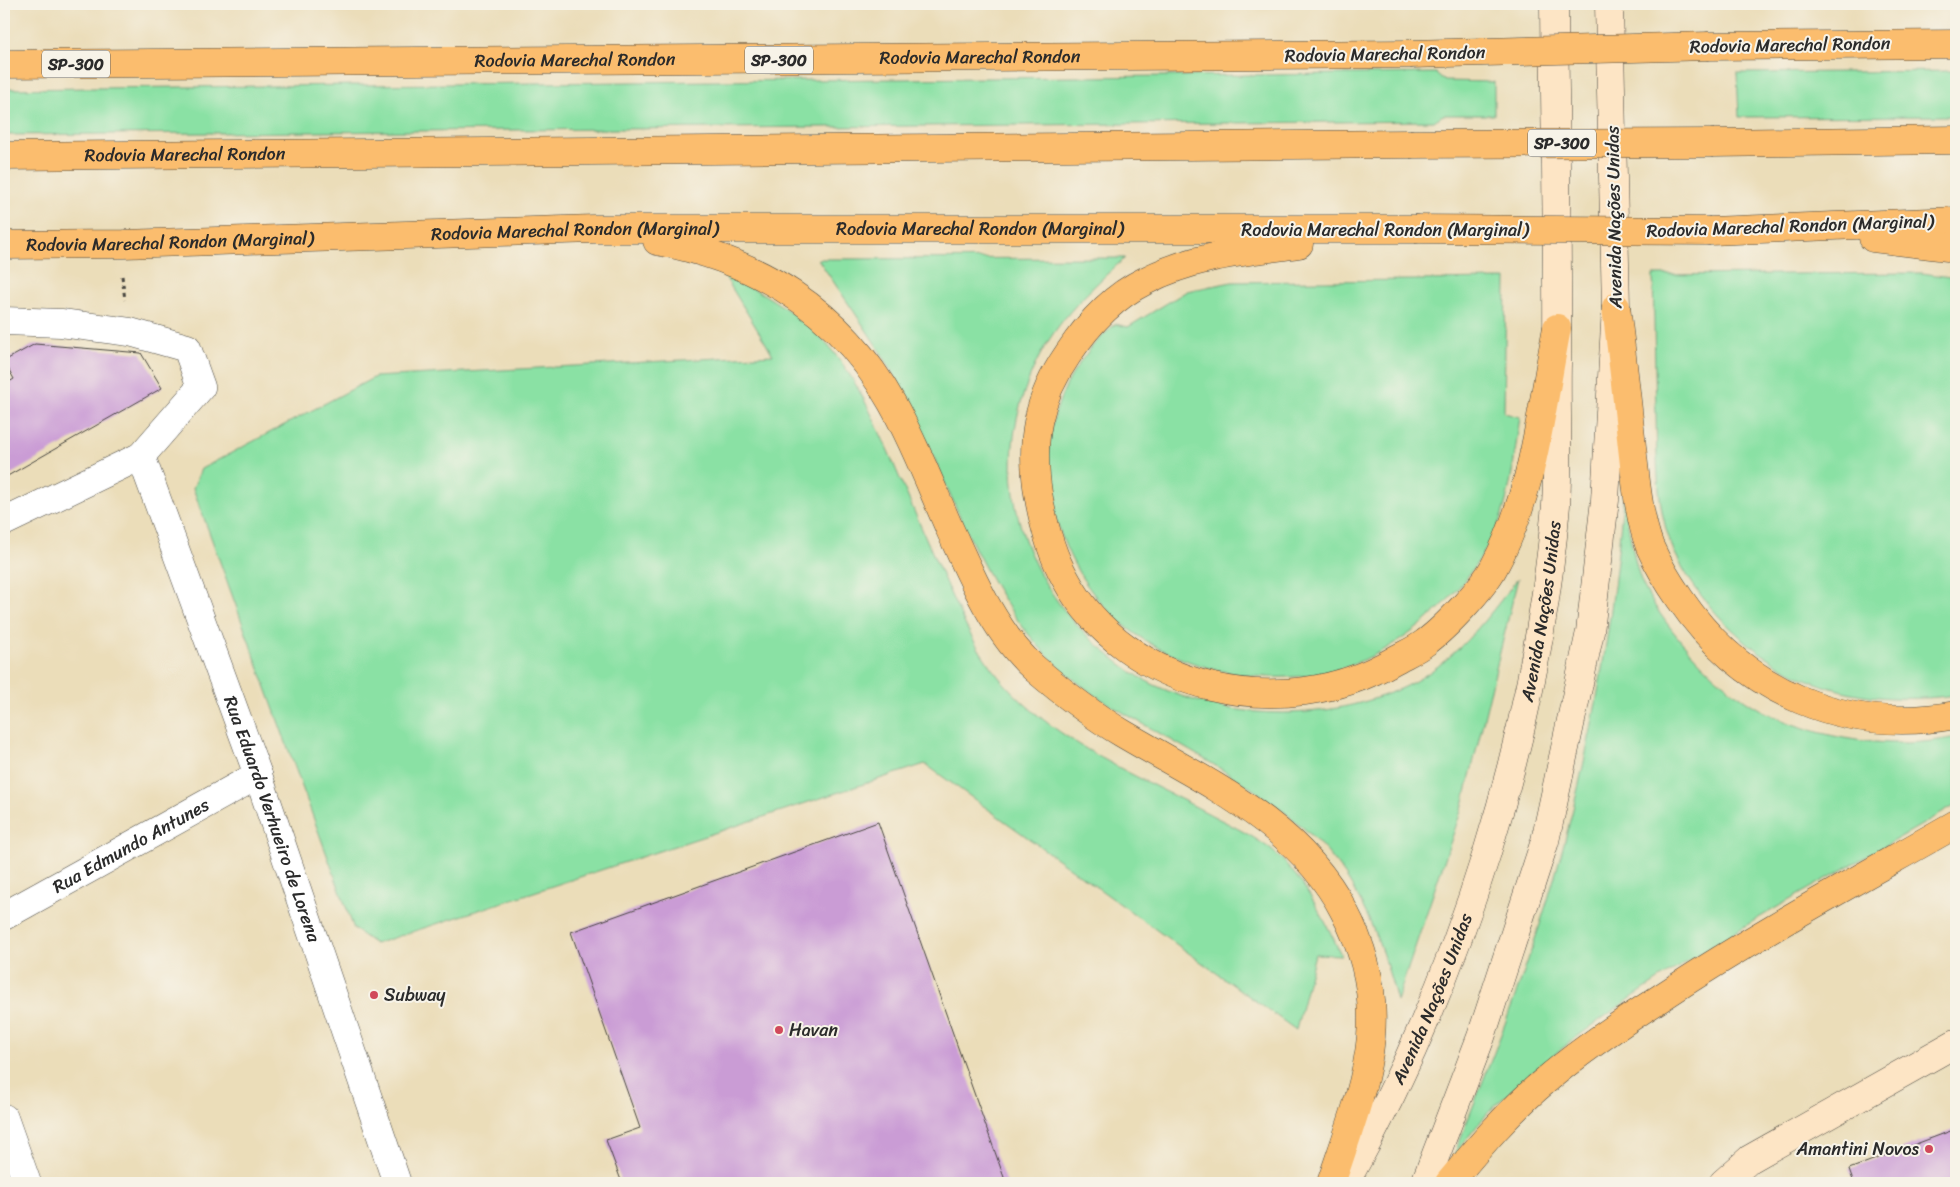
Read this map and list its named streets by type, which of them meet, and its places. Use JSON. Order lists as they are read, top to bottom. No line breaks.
{"streets":{"highway":["Rodovia Marechal Rondon","SP-300","Rodovia Marechal Rondon (Marginal)"],"main road":["Avenida Nações Unidas"],"street":["Rua Eduardo Verhueiro de Lorena","Rua Edmundo Antunes"]},"crossings":[["Rua Eduardo Verhueiro de Lorena","Rua Edmundo Antunes"]],"places":["Subway","Havan","Amantini Novos"]}
